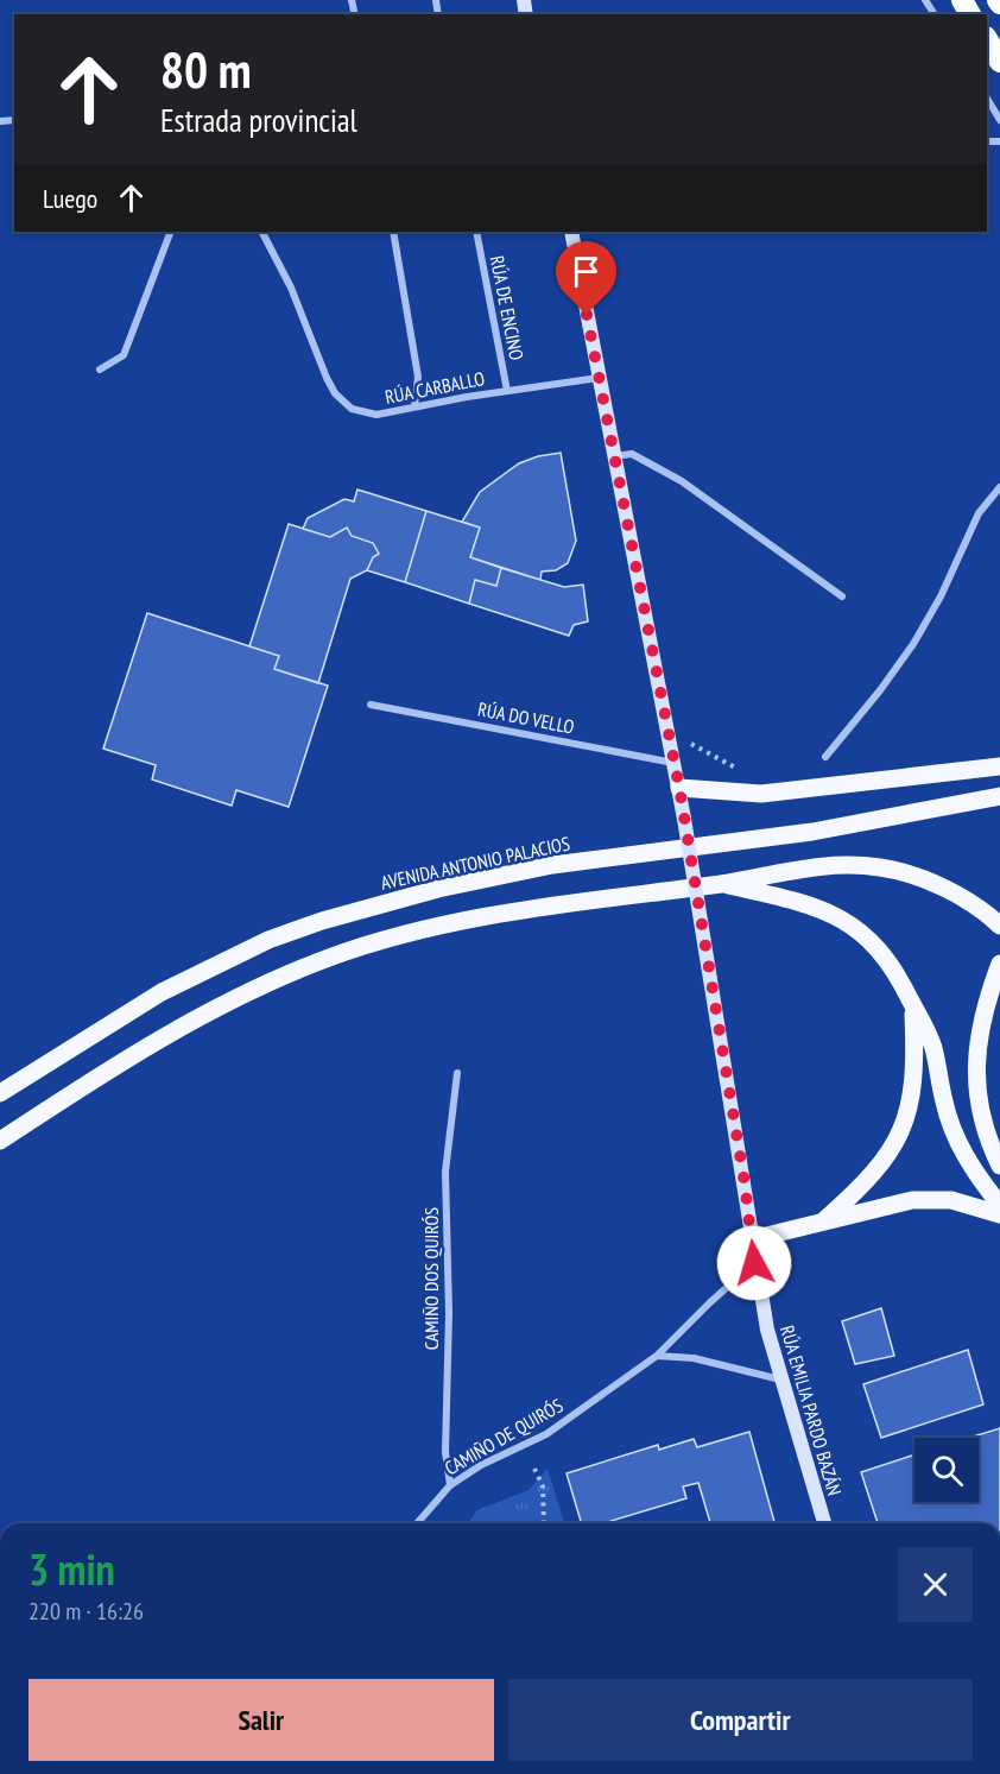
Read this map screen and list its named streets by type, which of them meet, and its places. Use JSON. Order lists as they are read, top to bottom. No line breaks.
{"streets":{"main road":["AVENIDA ANTONIO PALACIOS"],"street":["RÚA DE ENCINO","RÚA CARBALLO","RÚA DO VELLO","CAMIÑO DOS QUIRÓS","RÚA EMILIA PARDO BAZÁN","CAMIÑO DE QUIRÓS"]},"crossings":[["RÚA DE ENCINO","RÚA CARBALLO"],["CAMIÑO DOS QUIRÓS","CAMIÑO DE QUIRÓS"],["RÚA EMILIA PARDO BAZÁN","CAMIÑO DE QUIRÓS"]],"page":{"turn":["80 m","Estrada provincial"],"then":"Luego","heading":["3 min","220 m · 16:26"],"buttons":["Salir","Compartir"]}}
